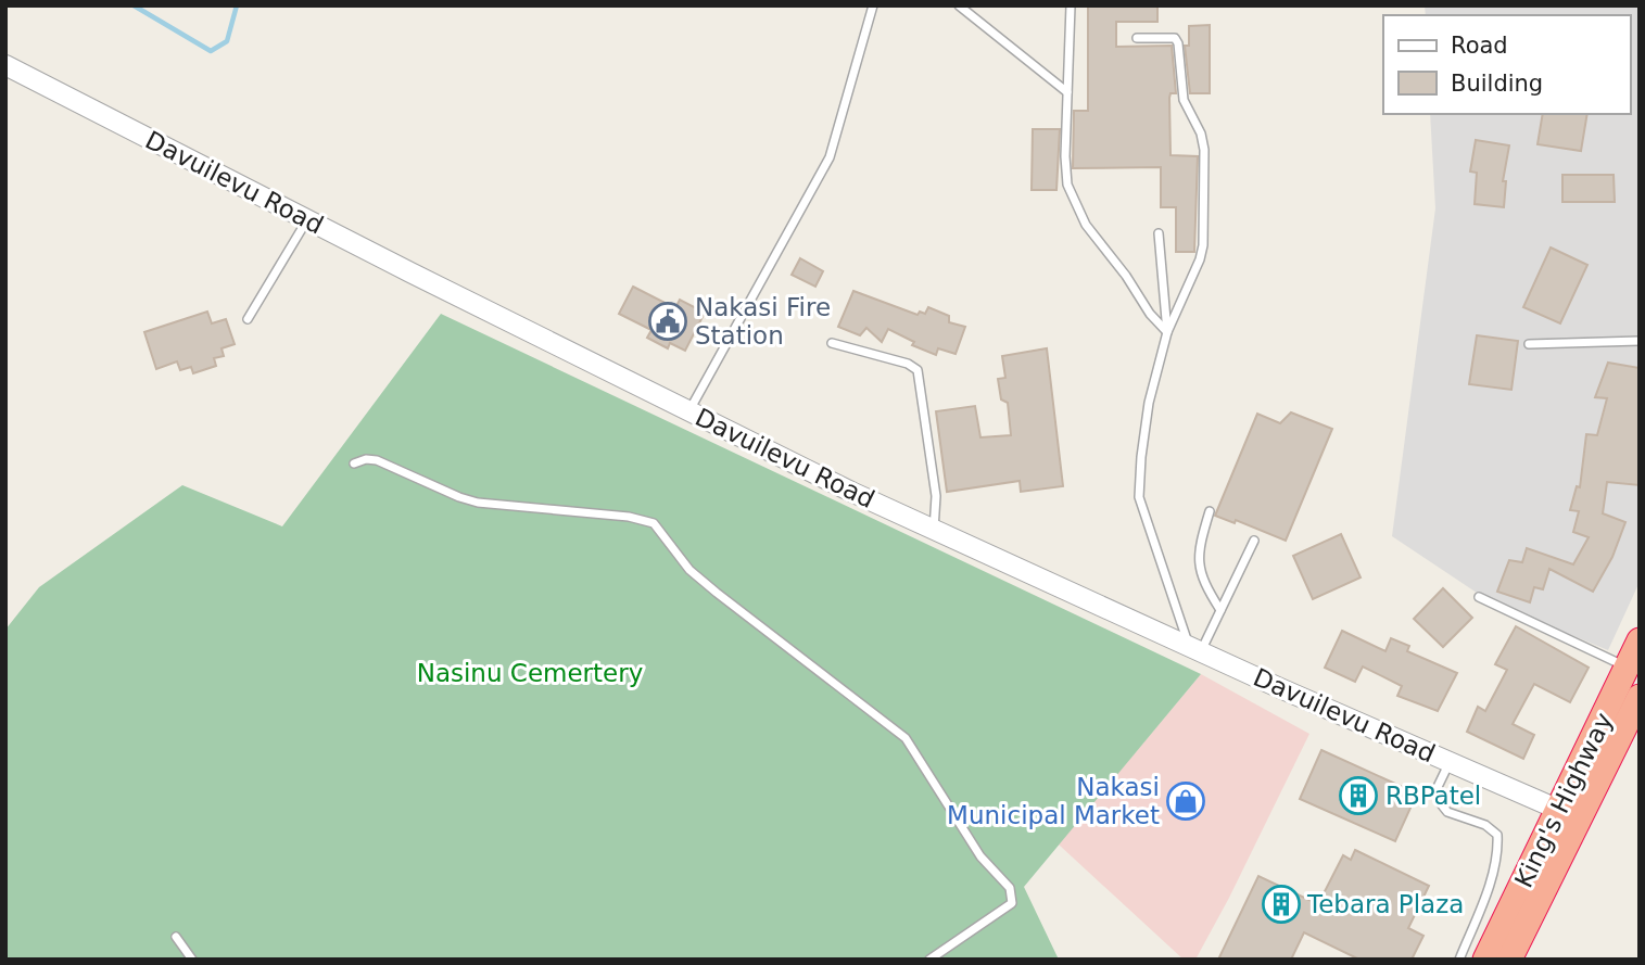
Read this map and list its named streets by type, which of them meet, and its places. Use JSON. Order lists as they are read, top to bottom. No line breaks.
{"streets":{"highway":["King's Highway"],"street":["Davuilevu Road"]},"crossings":[["Davuilevu Road","King's Highway"]],"parks":["Nasinu Cemertery"],"places":{"public building":["Nakasi Fire Station"],"building":["RBPatel","Tebara Plaza"],"shop":["Nakasi Municipal Market"]},"legend":["Road","Building"]}
